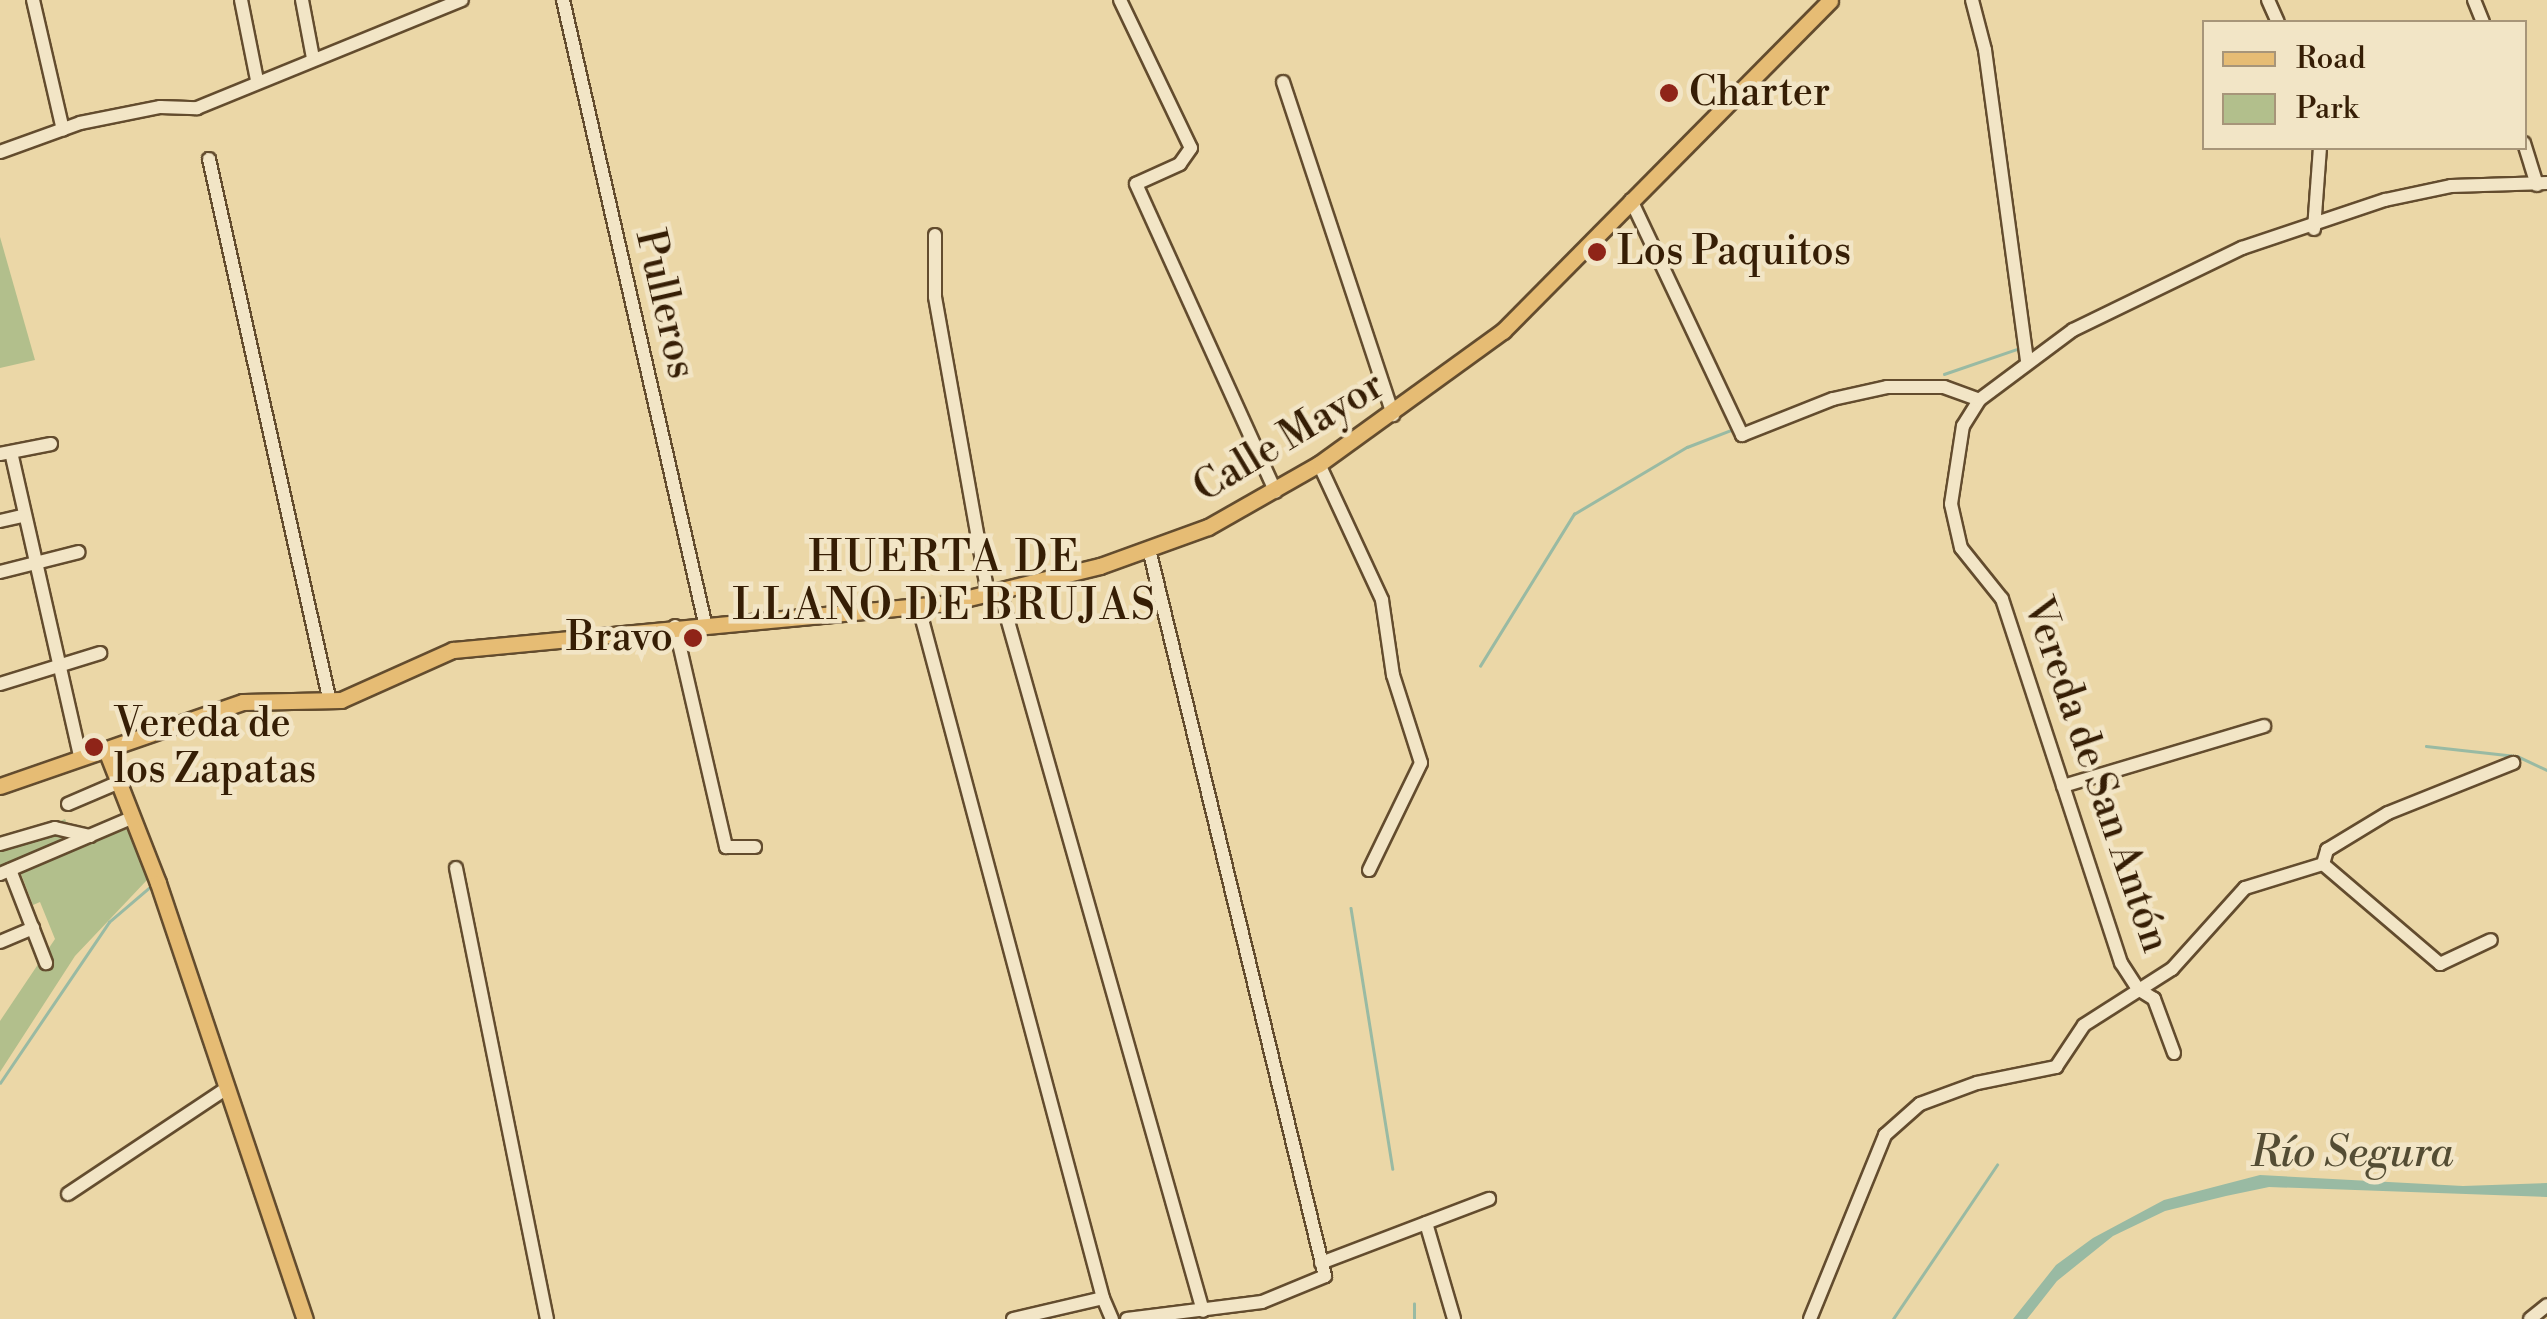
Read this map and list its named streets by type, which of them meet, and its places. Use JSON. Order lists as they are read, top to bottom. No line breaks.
{"streets":{"main road":["Calle Mayor"],"street":["Pulleros","Vereda de San Antón"]},"crossings":[["Pulleros","Calle Mayor"]],"districts":["HUERTA DE LLANO DE BRUJAS"],"water":["Río Segura"],"places":["Charter","Los Paquitos","Bravo","Vereda de los Zapatas"],"legend":["Road","Park"]}
